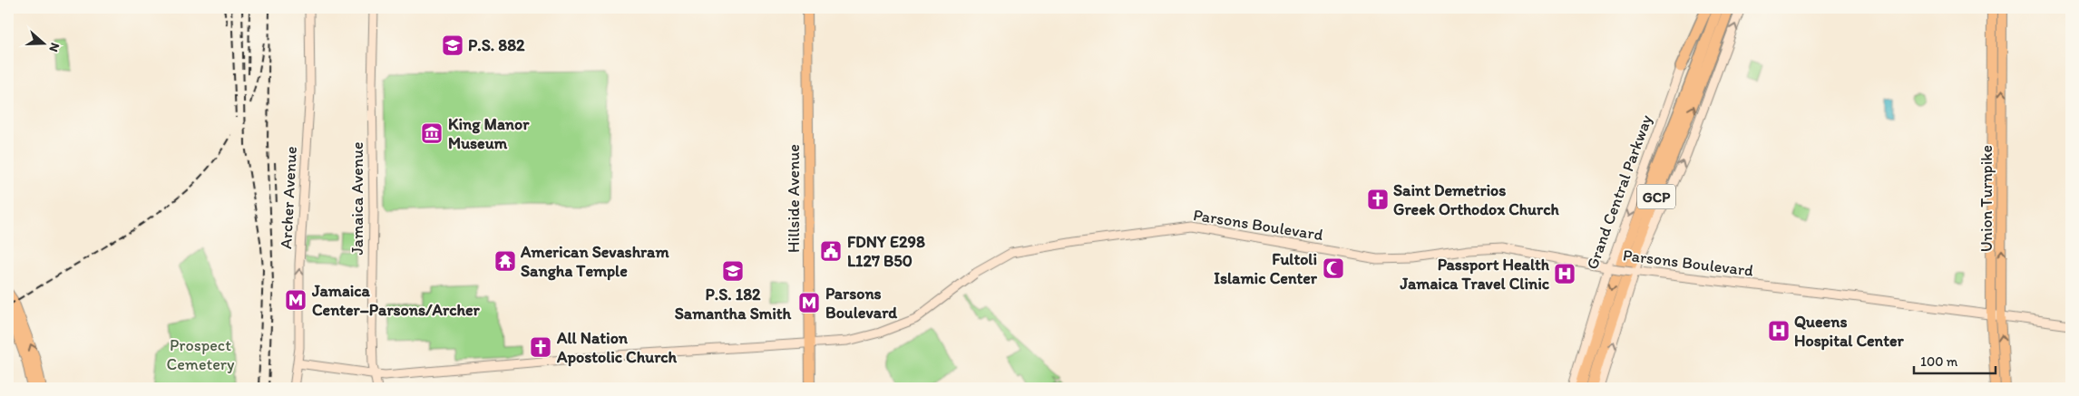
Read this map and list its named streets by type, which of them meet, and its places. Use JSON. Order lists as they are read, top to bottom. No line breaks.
{"streets":{"highway":["Grand Central Parkway","GCP"],"main road":["Hillside Avenue","Union Turnpike"],"street":["Archer Avenue","Jamaica Avenue","Parsons Boulevard"]},"crossings":[["Grand Central Parkway","Parsons Boulevard"],["Archer Avenue","Parsons Boulevard"],["Jamaica Avenue","Parsons Boulevard"],["Hillside Avenue","Parsons Boulevard"],["Union Turnpike","Parsons Boulevard"]],"one_way":["Archer Avenue"],"parks":["Prospect Cemetery"],"places":{"school or university":["P.S. 882","P.S. 182 Samantha Smith"],"museum":["King Manor Museum"],"church":["Saint Demetrios Greek Orthodox Church","All Nation Apostolic Church"],"public building":["FDNY E298 L127 B50"],"temple":["American Sevashram Sangha Temple"],"mosque":["Fultoli Islamic Center"],"hospital":["Passport Health Jamaica Travel Clinic","Queens Hospital Center"],"metro station":["Jamaica Center–Parsons/Archer","Parsons Boulevard"]},"scale_bar":"100 m","north":"right"}
